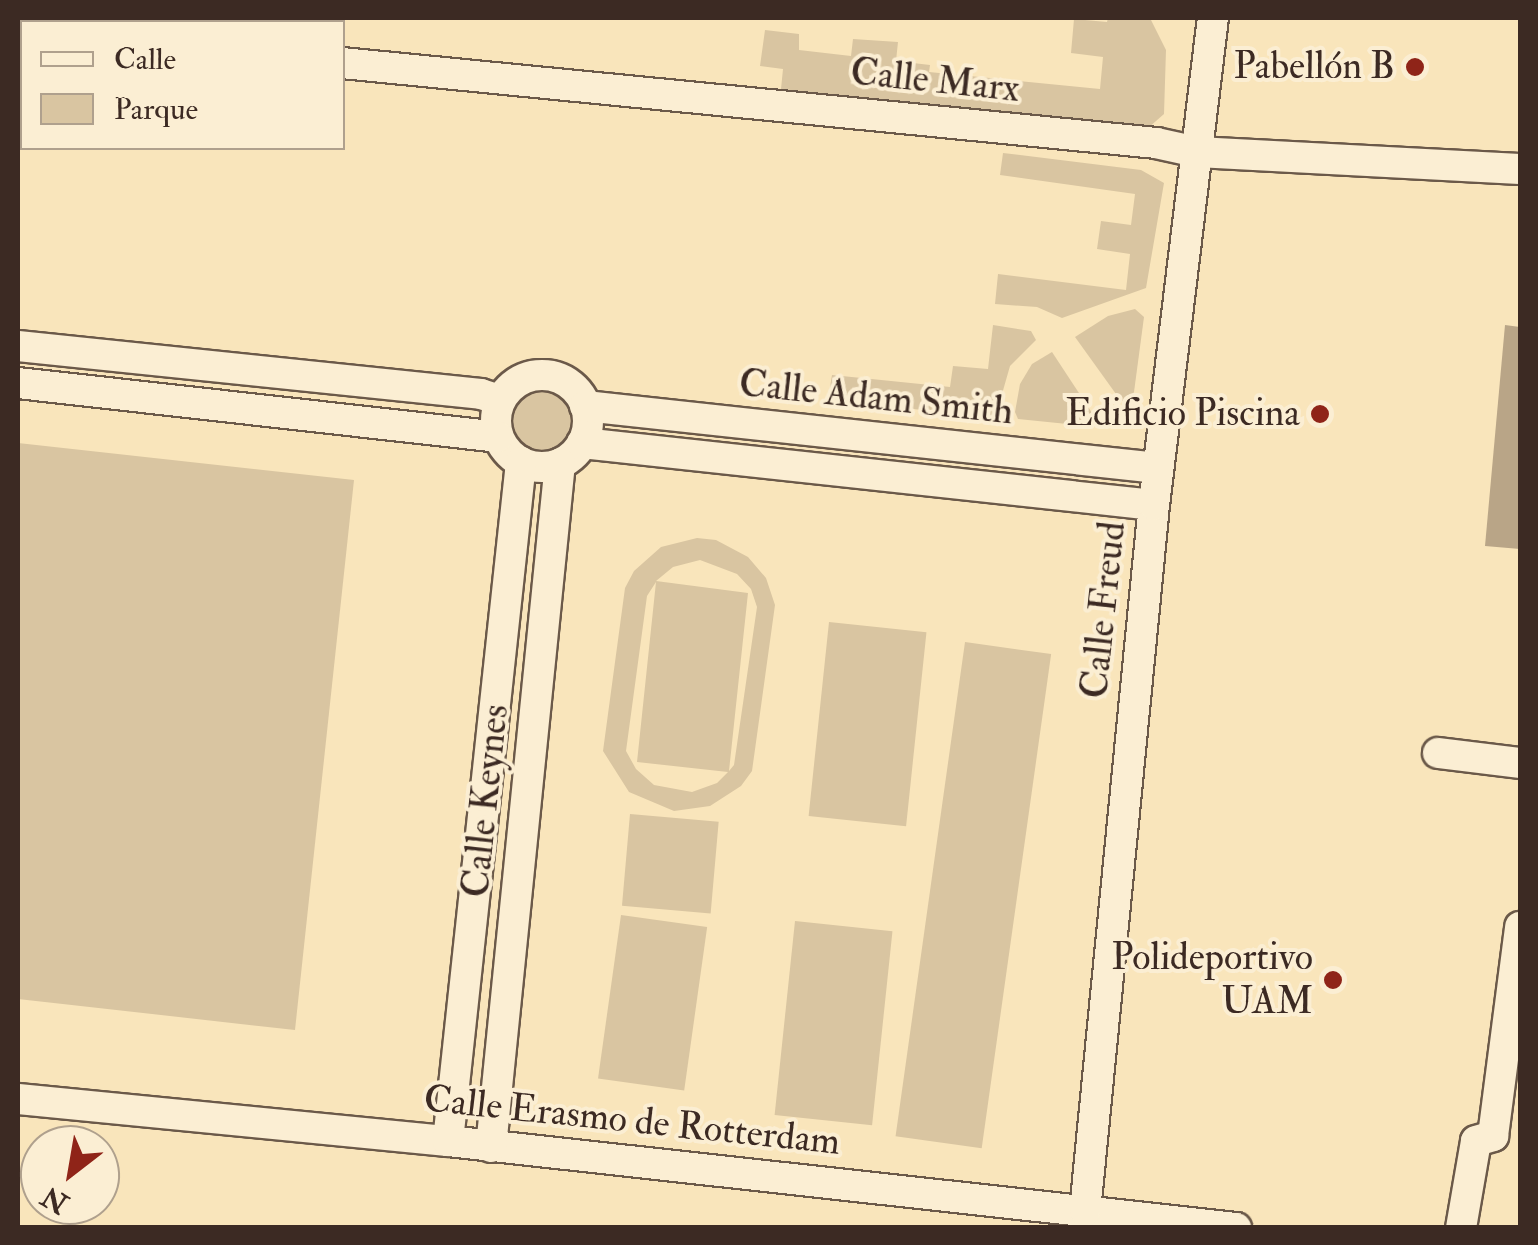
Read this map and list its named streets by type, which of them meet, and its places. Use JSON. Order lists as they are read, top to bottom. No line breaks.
{"streets":{"street":["Calle Marx","Calle Adam Smith","Calle Freud","Calle Keynes","Calle Erasmo de Rotterdam"]},"crossings":[["Calle Marx","Calle Freud"],["Calle Adam Smith","Calle Freud"],["Calle Adam Smith","Calle Keynes"],["Calle Freud","Calle Erasmo de Rotterdam"],["Calle Keynes","Calle Erasmo de Rotterdam"]],"places":["Pabellón B","Edificio Piscina","Polideportivo UAM"],"legend":["Calle","Parque"],"north":"bottom left"}
